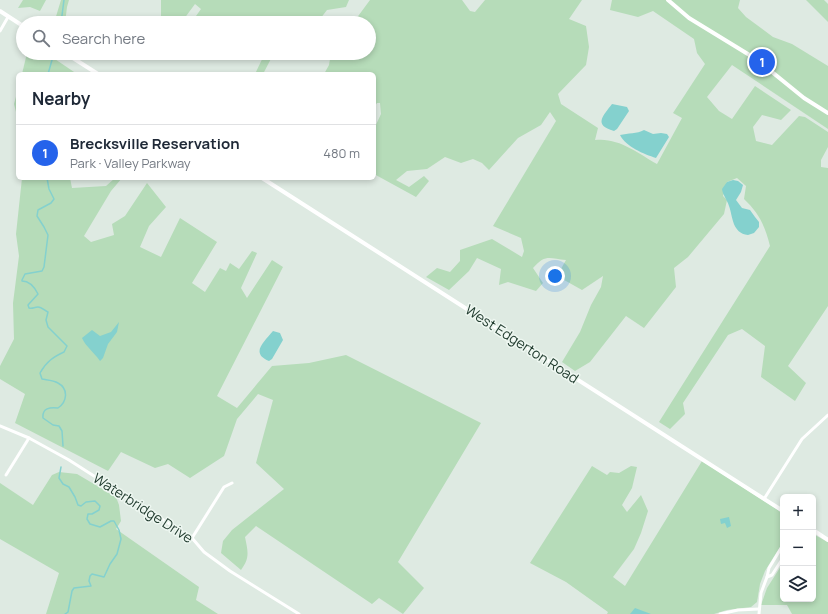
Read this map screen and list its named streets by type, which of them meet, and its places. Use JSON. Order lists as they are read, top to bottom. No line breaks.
{"streets":{"street":["West Edgerton Road","Waterbridge Drive"]},"page":{"search":"Search here","pins":"1","heading":"Nearby","list":[{"mark":"1","name":"Brecksville Reservation","note":"Park · Valley Parkway","value":"480 m"}],"map_buttons":["+","−"]}}
